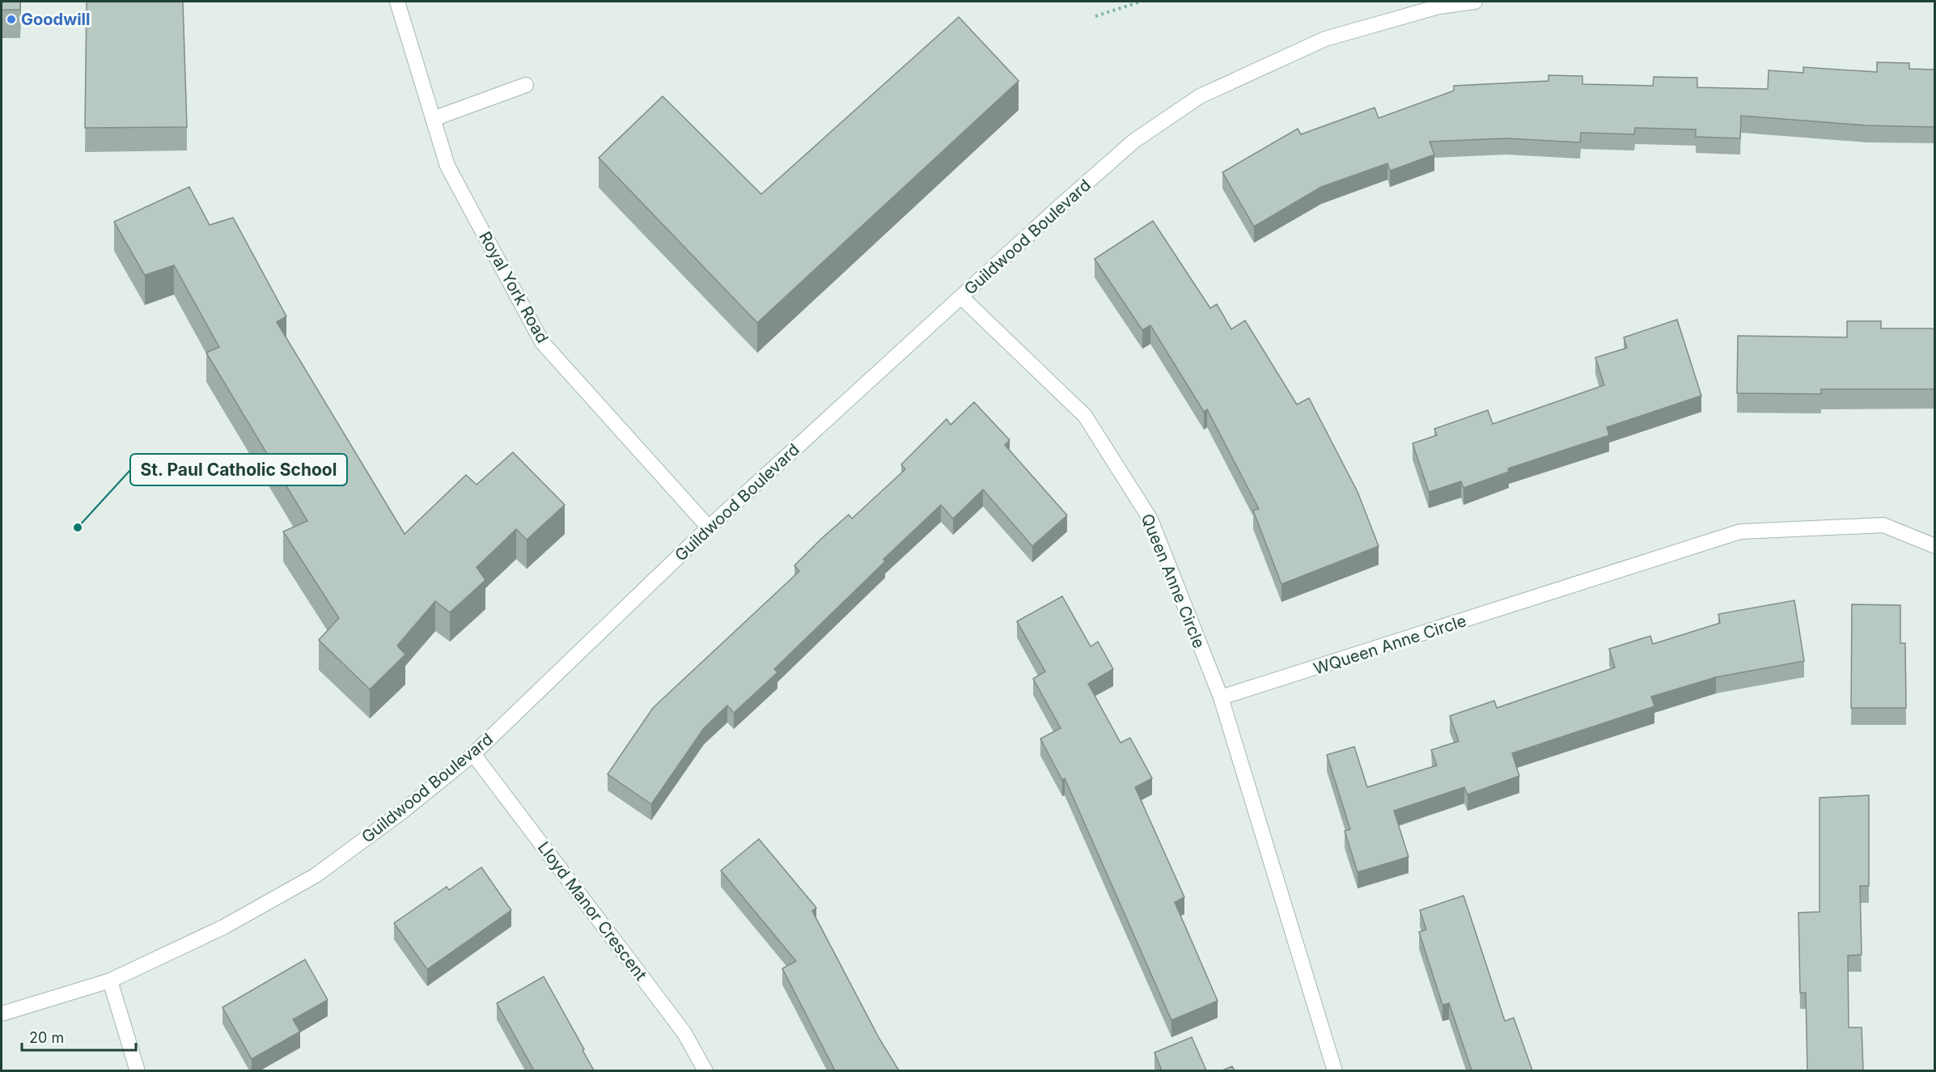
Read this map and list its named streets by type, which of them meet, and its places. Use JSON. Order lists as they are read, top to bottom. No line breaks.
{"streets":{"street":["Guildwood Boulevard","Royal York Road","Queen Anne Circle","WQueen Anne Circle","Lloyd Manor Crescent"]},"crossings":[["Guildwood Boulevard","Royal York Road"],["Guildwood Boulevard","Queen Anne Circle"],["Guildwood Boulevard","Lloyd Manor Crescent"],["Queen Anne Circle","WQueen Anne Circle"]],"places":["Goodwill","St. Paul Catholic School"],"scale_bar":"20 m"}
